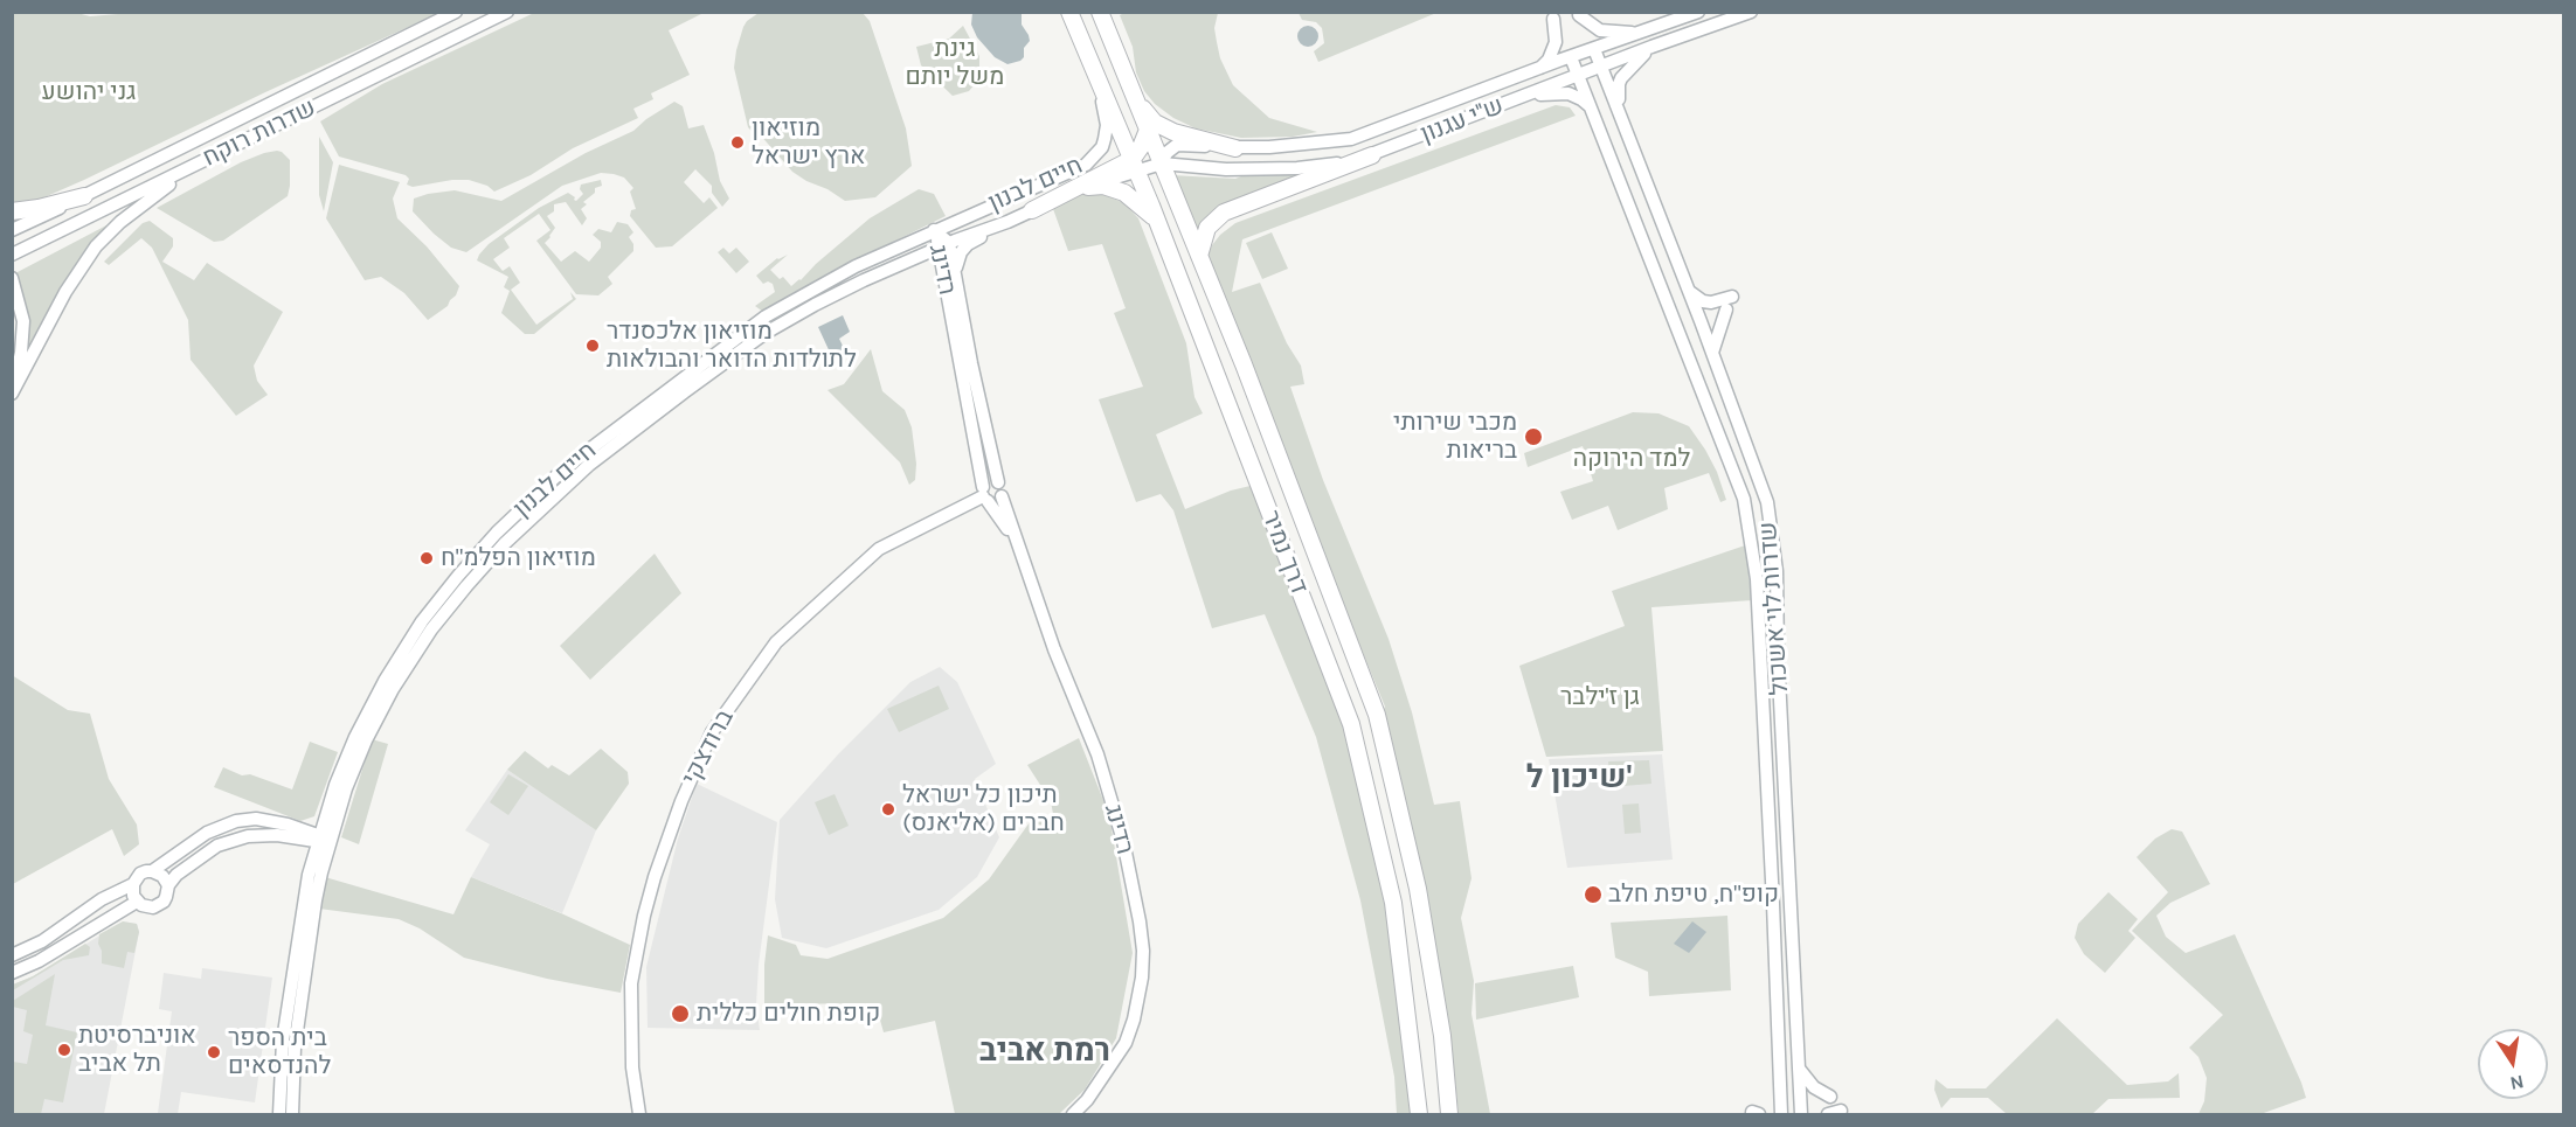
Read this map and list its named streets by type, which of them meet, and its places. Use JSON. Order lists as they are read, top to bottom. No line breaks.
{"streets":{"highway":["דרך נמיר"],"main road":["ש''י עגנון","שדרות רוקח","חיים לבנון","רדינג","שדרות לוי אשכול","ברודצקי"]},"crossings":[["ש''י עגנון","דרך נמיר"],["ש''י עגנון","שדרות לוי אשכול"],["חיים לבנון","רדינג"],["חיים לבנון","דרך נמיר"],["רדינג","ברודצקי"]],"districts":["שיכון ל'","רמת אביב"],"parks":["גינת משל יותם","גני יהושע","למד הירוקה","גן ז'ילבר"],"places":["מוזיאון ארץ ישראל","מוזיאון אלכסנדר לתולדות הדואר והבולאות","מכבי שירותי בריאות","מוזיאון הפלמ\"ח","תיכון כל ישראל חברים (אליאנס)","קופ\"ח, טיפת חלב","קופת חולים כללית","אוניברסיטת תל אביב","בית הספר להנדסאים"],"north":"bottom"}
